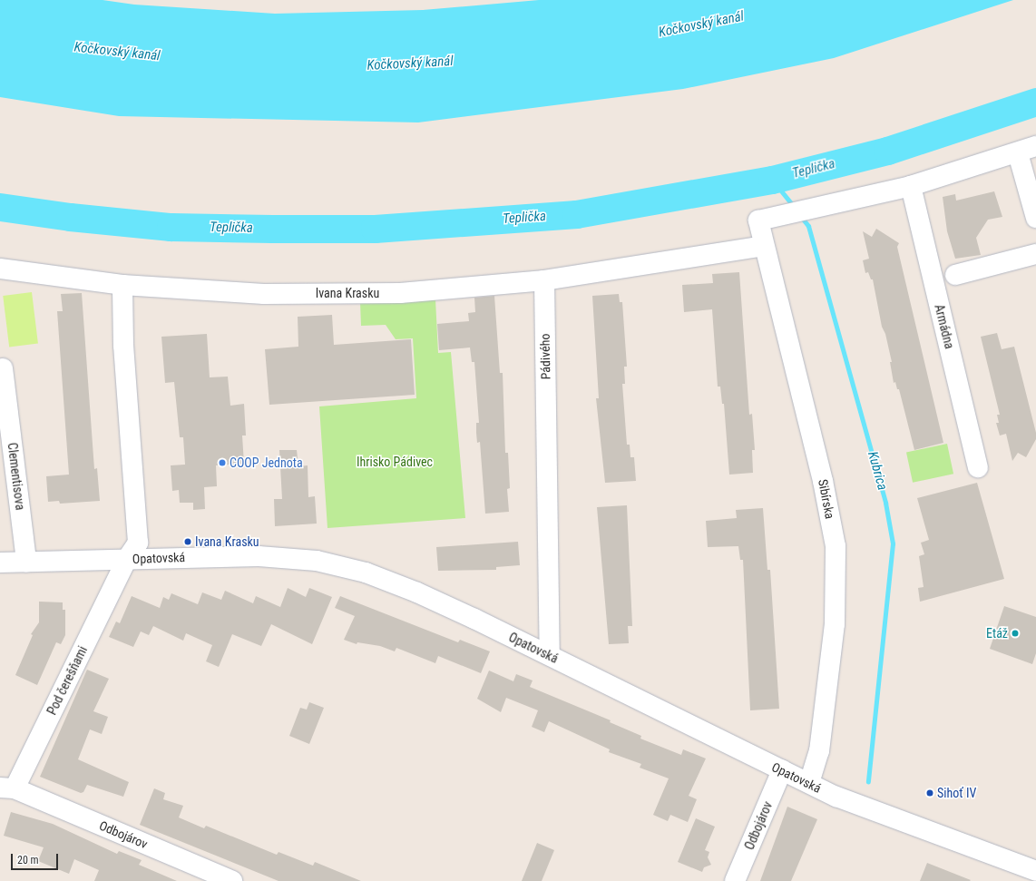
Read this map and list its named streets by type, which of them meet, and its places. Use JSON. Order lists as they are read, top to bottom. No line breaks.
{"streets":{"street":["Ivana Krasku","Armádna","Pádivého","Clementisova","Sibírska","Opatovská","Pod čerešňami","Odbojárov"]},"crossings":[["Ivana Krasku","Pádivého"],["Armádna","Sibírska"],["Pádivého","Opatovská"],["Clementisova","Opatovská"],["Sibírska","Opatovská"],["Opatovská","Pod čerešňami"],["Opatovská","Odbojárov"],["Pod čerešňami","Odbojárov"]],"water":["Kočkovský kanál","Teplička","Kubrica"],"parks":["Ihrisko Pádivec"],"places":["COOP Jednota","Ivana Krasku","Etáž","Sihoť IV"],"scale_bar":"20 m"}
